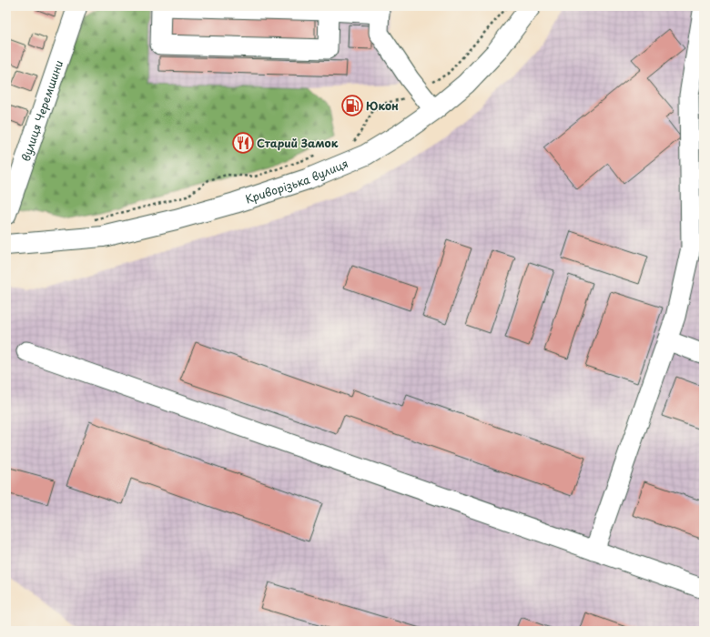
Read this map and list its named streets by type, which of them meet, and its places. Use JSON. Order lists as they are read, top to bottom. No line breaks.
{"streets":{"main road":["Криворізька вулиця"],"street":["вулиця Черемшини"]},"places":{"fuel station":["Юкон"],"restaurant":["Старий Замок"]}}
